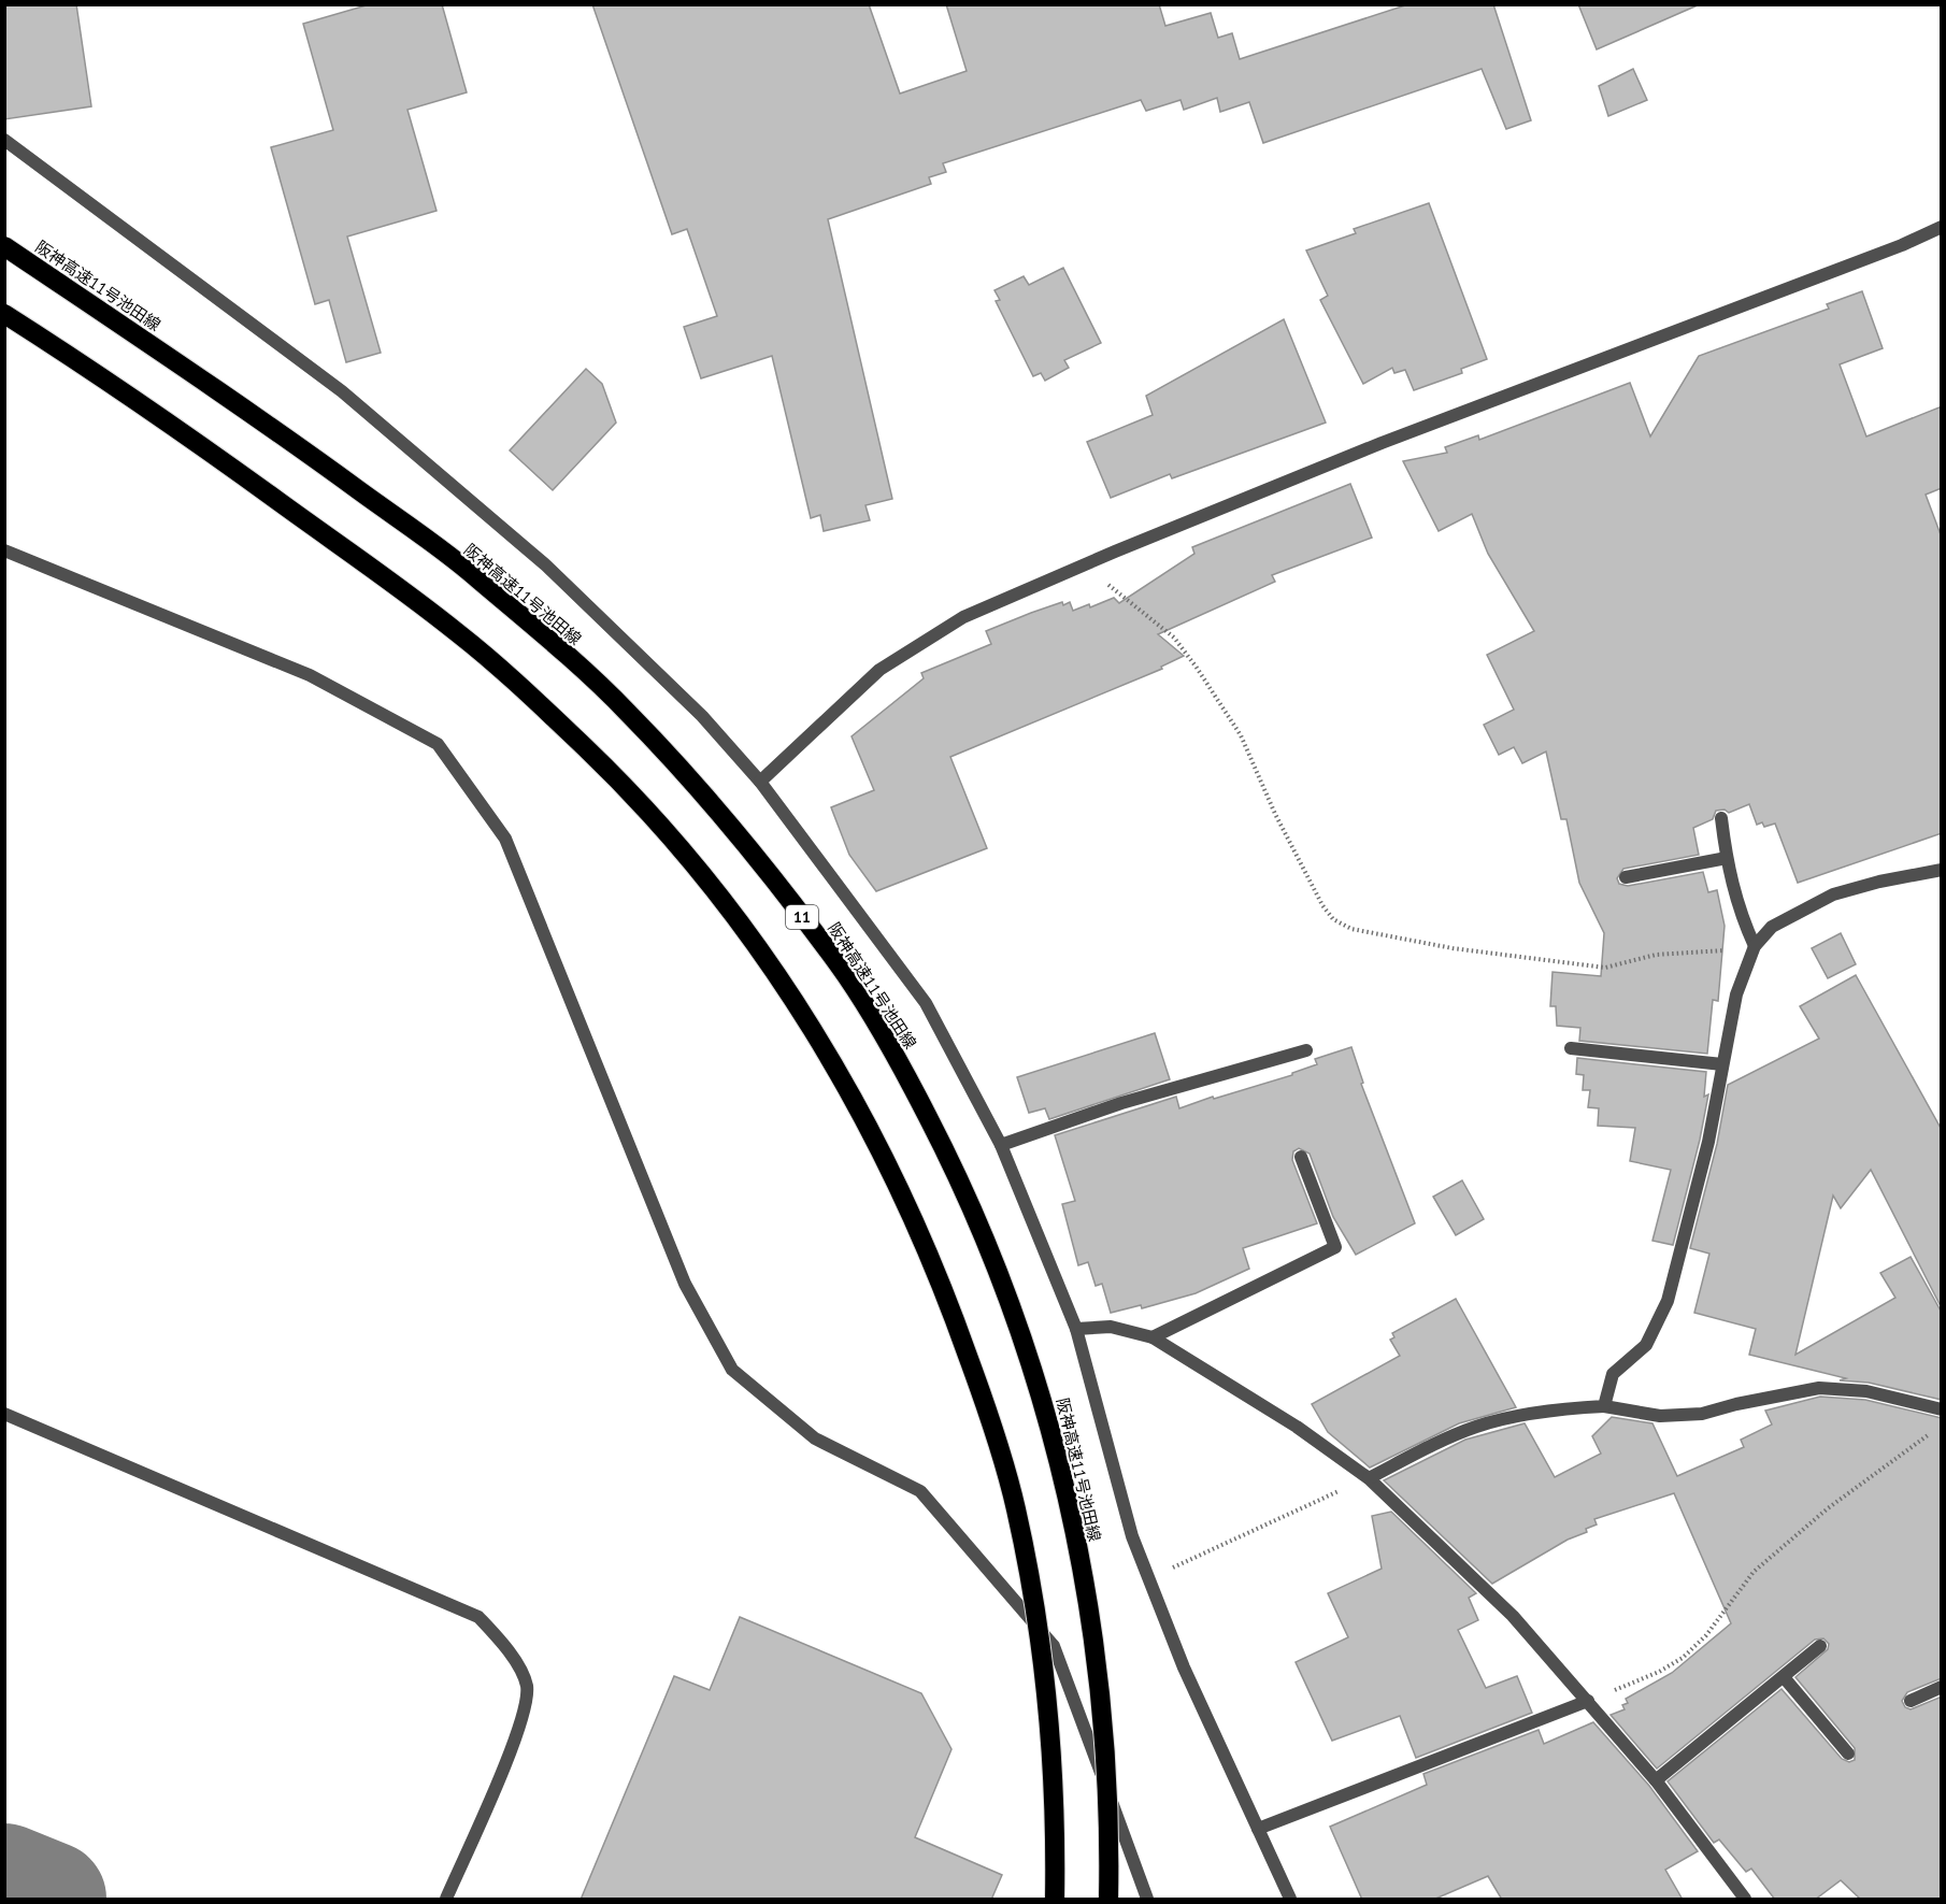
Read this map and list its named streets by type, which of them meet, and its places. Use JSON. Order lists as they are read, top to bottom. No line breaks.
{"streets":{"highway":["阪神高速11号池田線","11"]}}
